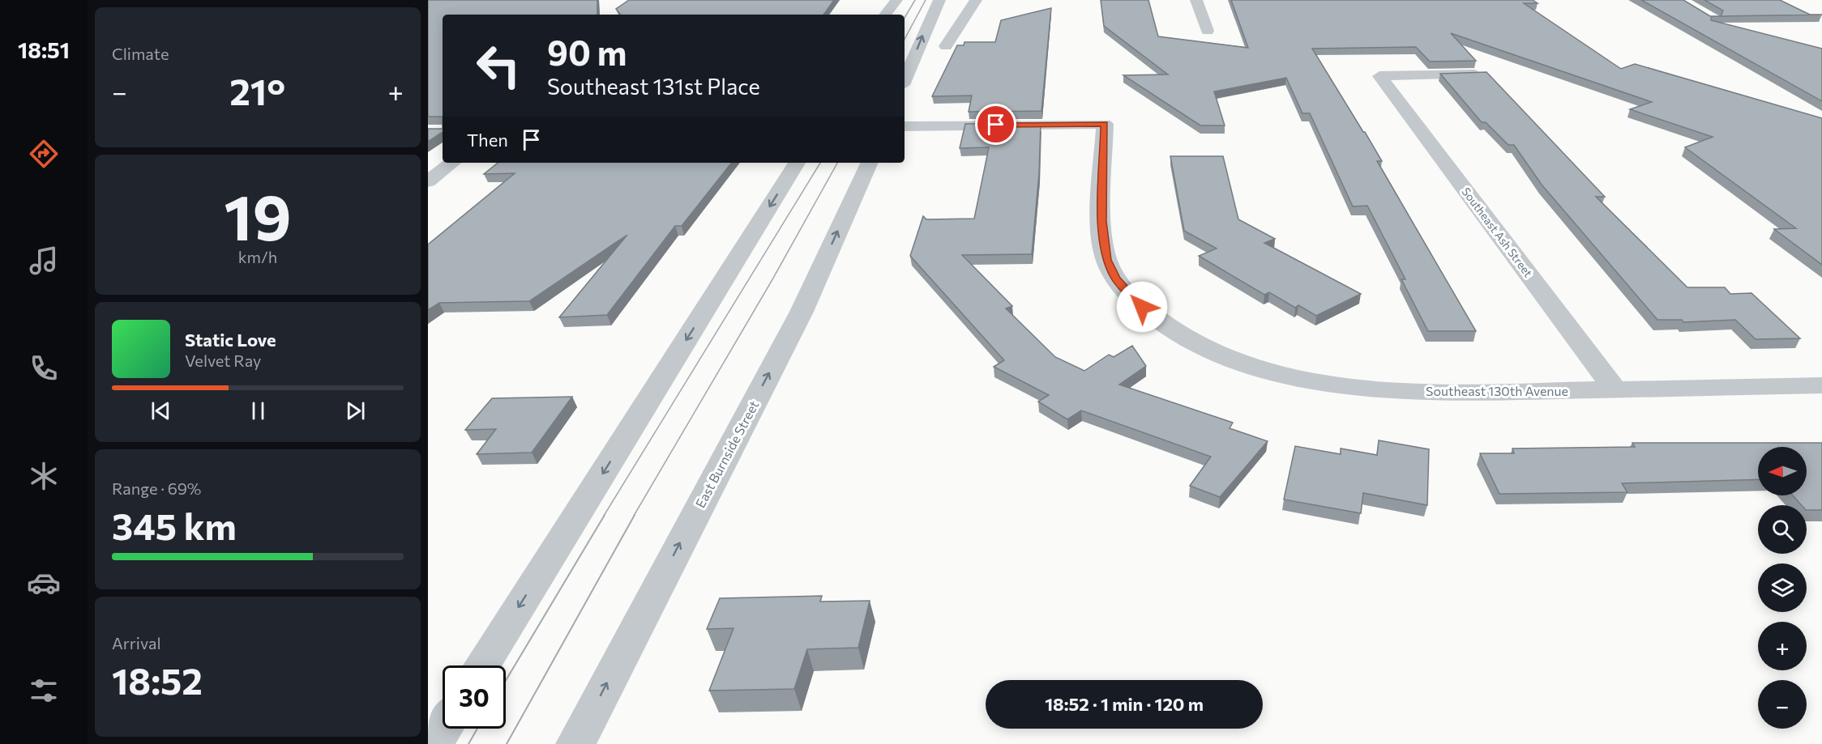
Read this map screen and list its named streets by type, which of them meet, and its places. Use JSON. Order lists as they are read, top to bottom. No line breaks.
{"streets":{"street":["Southeast Ash Street","Southeast 130th Avenue","East Burnside Street"]},"crossings":[["Southeast Ash Street","Southeast 130th Avenue"]],"north":"left","page":{"tabs":"18:51","tile":["Climate",["19","km/h"],["Range · 69%","345 km"],["Arrival","18:52"]],"turn":["90 m","Southeast 131st Place"],"heat":["−","21°","+"],"then":"Then","song":["Static Love","Velvet Ray"],"map_buttons":["+","−"],"limit":"30","trip":"18:52 · 1 min · 120 m"}}
